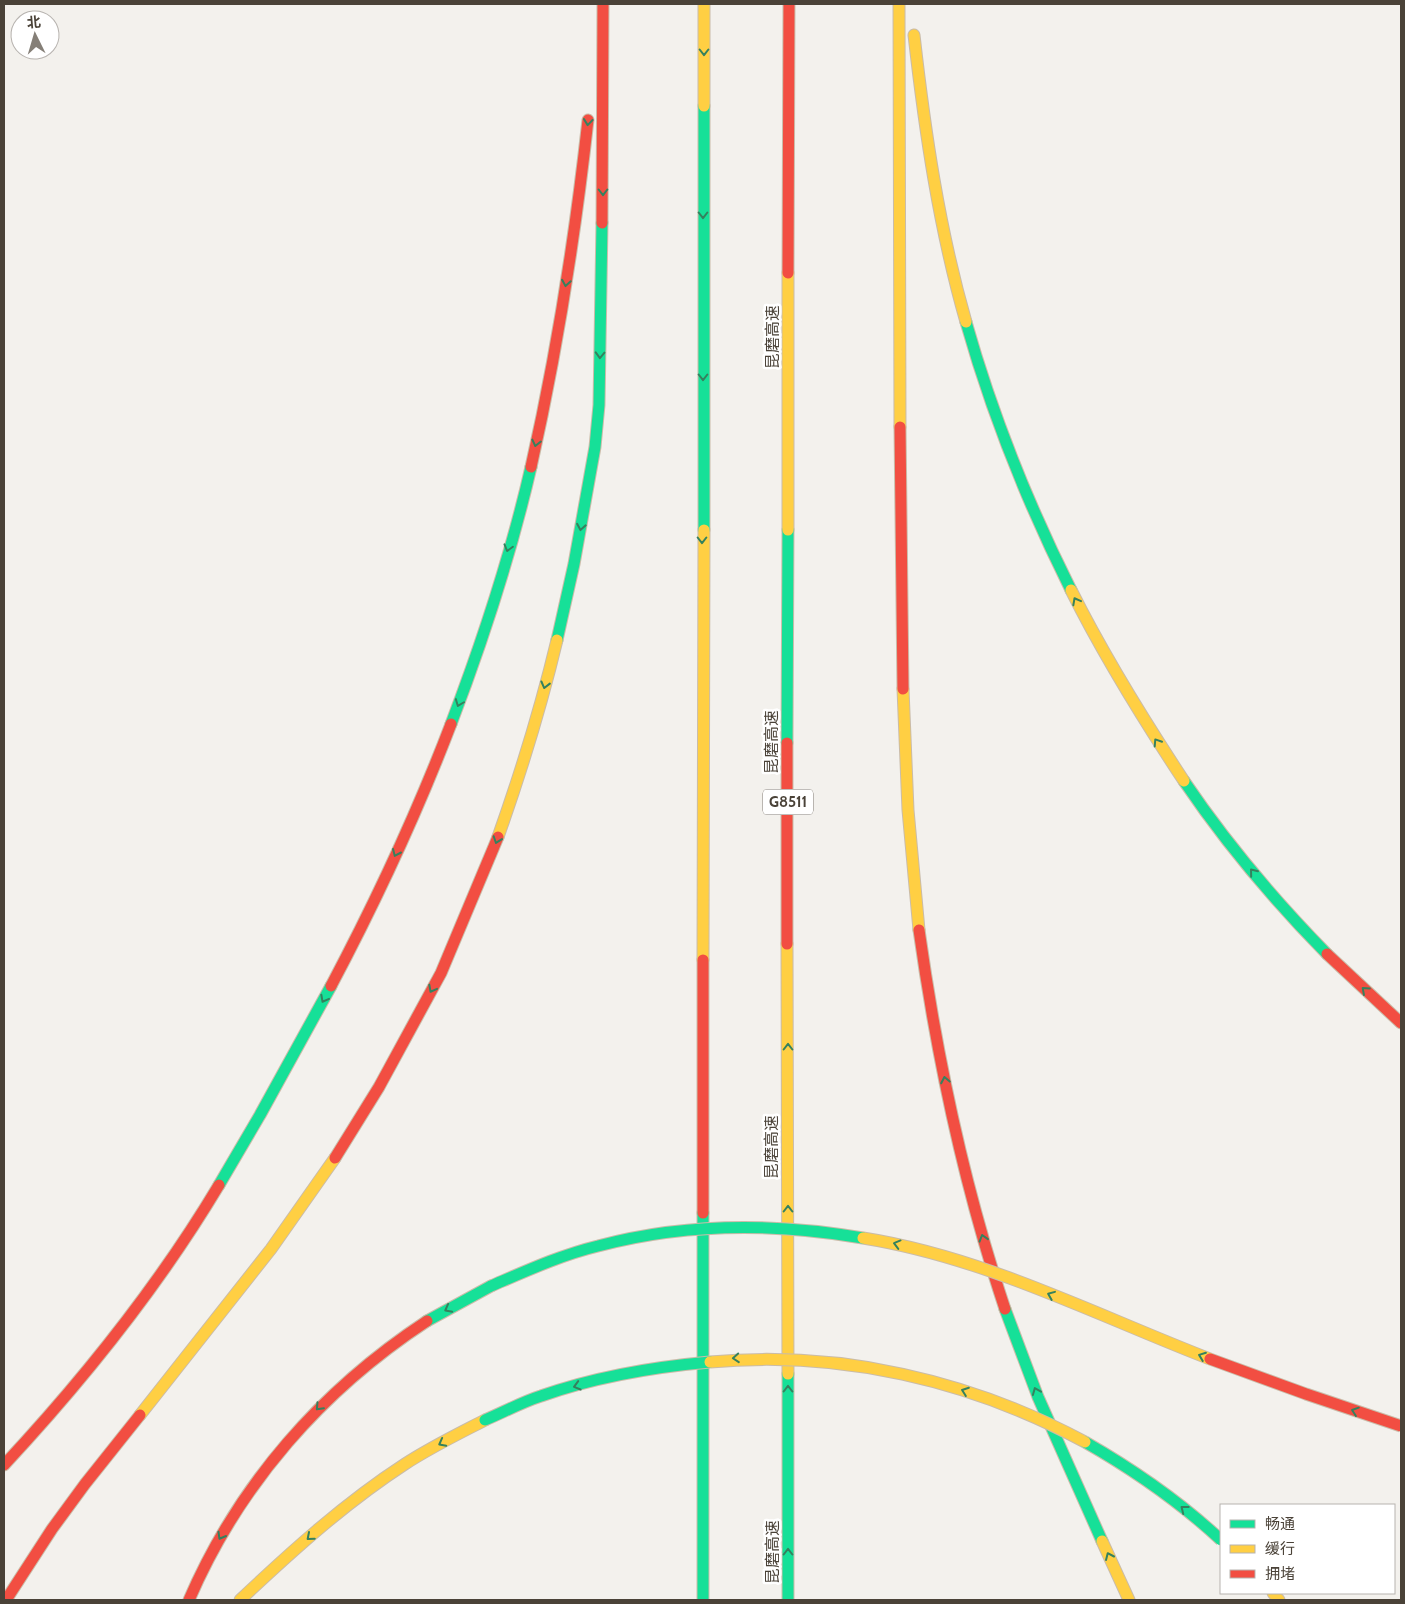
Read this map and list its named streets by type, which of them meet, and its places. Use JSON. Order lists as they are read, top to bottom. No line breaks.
{"streets":{"highway":["昆磨高速","G8511"]},"legend":["畅通","缓行","拥堵"],"north":"top"}
